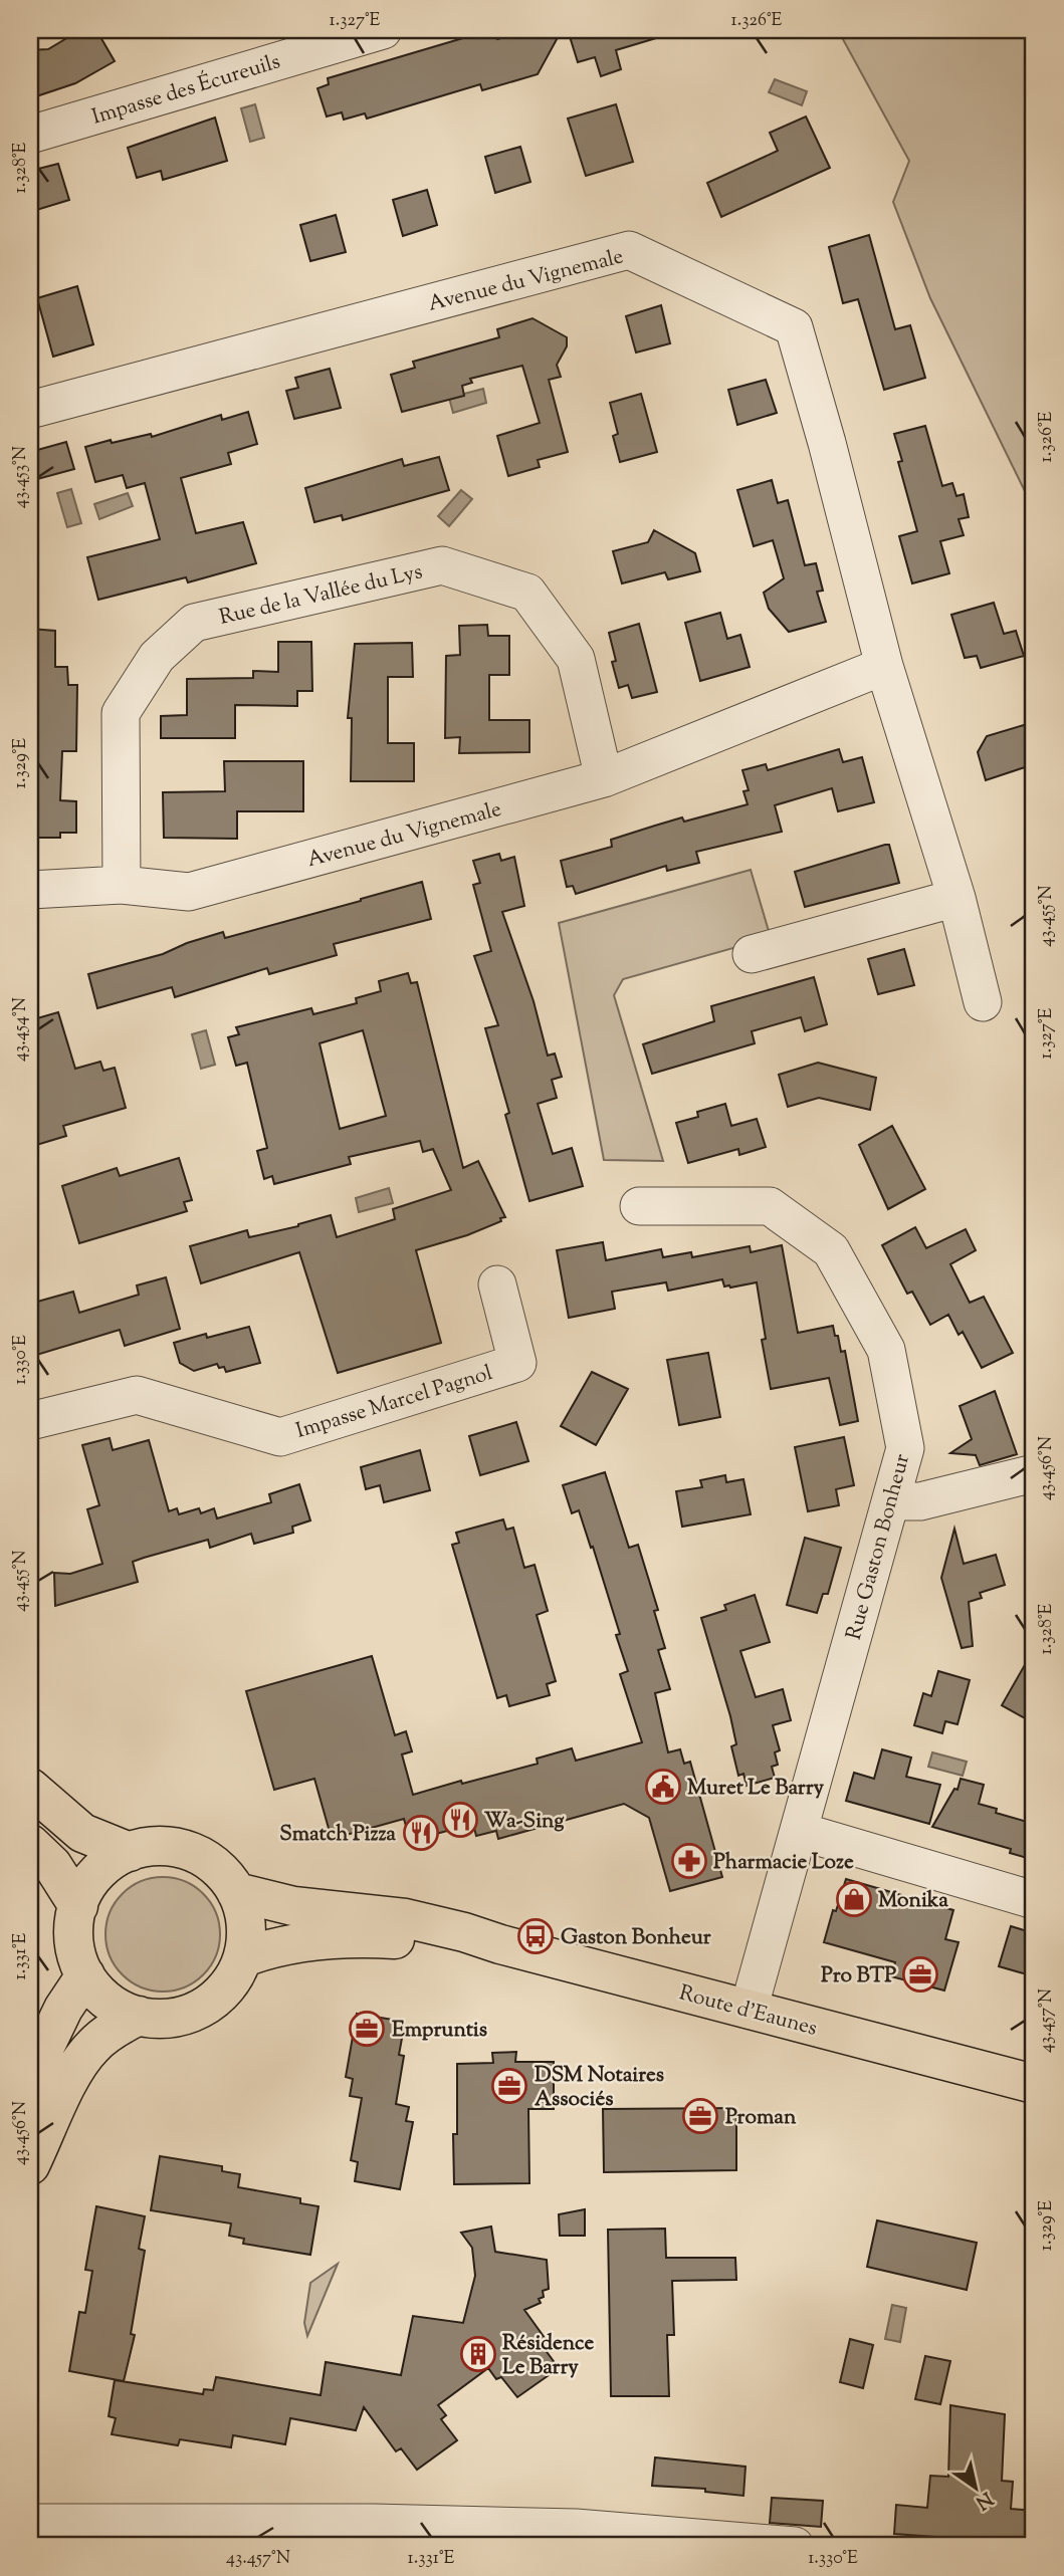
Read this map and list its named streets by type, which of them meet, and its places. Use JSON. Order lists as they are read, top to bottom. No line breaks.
{"streets":{"main road":["Route d'Eaunes"],"street":["Impasse des Écureuils","Avenue du Vignemale","Rue de la Vallée du Lys","Impasse Marcel Pagnol","Rue Gaston Bonheur"]},"crossings":[["Avenue du Vignemale","Rue de la Vallée du Lys"],["Rue Gaston Bonheur","Route d'Eaunes"]],"places":{"public building":["Muret Le Barry"],"restaurant":["Wa-Sing","Smatch Pizza"],"pharmacy":["Pharmacie Loze"],"shop":["Monika"],"bus stop":["Gaston Bonheur"],"office":["Pro BTP","Empruntis","DSM Notaires Associés","Proman"],"building":["Résidence Le Barry"]},"north":"bottom right","coordinates":["1.327°E","1.326°E","1.328°E","43.453°N","1.329°E","43.455°N","43.454°N","1.330°E","43.456°N","1.331°E","43.457°N"]}
